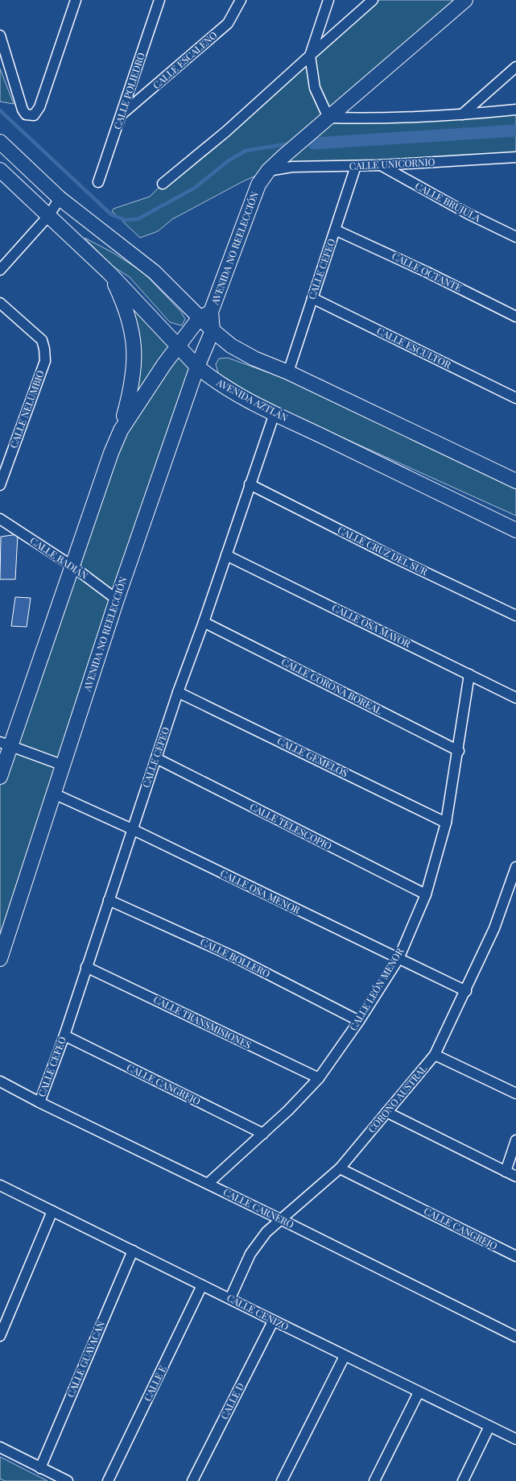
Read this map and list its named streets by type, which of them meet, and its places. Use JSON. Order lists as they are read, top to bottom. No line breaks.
{"streets":{"main road":["AVENIDA NO REELECCIÓN","AVENIDA AZTLÁN"],"street":["CALLE ESCALENO","CALLE POLIEDRO","CALLE UNICORNIO","CALLE BRÚJULA","CALLE CEFEO","CALLE OCTANTE","CALLE ESCULTOR","CALLE NELUMBIO","CALLE CRUZ DEL SUR","CALLE BADIÁN","CALLE OSA MAYOR","CALLE CORONA BOREAL","CALLE GEMELOS","CALLE TELESCOPIO","CALLE OSA MENOR","CALLE BOLLERO","CALLE LEÓN MENOR","CALLE TRANSMISIONES","CALLE CANGREJO","CORONO AUSTRAL","CALLE CARNERO","CALLE CENIZO","CALLE GUAYACÁN","CALLE E","CALLE D"]},"crossings":[["CALLE ESCALENO","CALLE POLIEDRO"],["CALLE UNICORNIO","CALLE BRÚJULA"],["CALLE UNICORNIO","AVENIDA NO REELECCIÓN"],["CALLE UNICORNIO","CALLE CEFEO"],["AVENIDA NO REELECCIÓN","AVENIDA AZTLÁN"],["AVENIDA NO REELECCIÓN","CALLE BADIÁN"],["AVENIDA NO REELECCIÓN","CALLE OSA MENOR"],["CALLE CEFEO","CALLE OCTANTE"],["CALLE CEFEO","CALLE ESCULTOR"],["CALLE CEFEO","AVENIDA AZTLÁN"],["CALLE CEFEO","CALLE CRUZ DEL SUR"],["CALLE CEFEO","CALLE OSA MAYOR"],["CALLE CEFEO","CALLE CORONA BOREAL"],["CALLE CEFEO","CALLE GEMELOS"],["CALLE CEFEO","CALLE TELESCOPIO"],["CALLE CEFEO","CALLE OSA MENOR"],["CALLE CEFEO","CALLE BOLLERO"],["CALLE CEFEO","CALLE TRANSMISIONES"],["CALLE CEFEO","CALLE CANGREJO"],["CALLE CEFEO","CALLE CARNERO"],["CALLE OSA MAYOR","CALLE LEÓN MENOR"],["CALLE CORONA BOREAL","CALLE LEÓN MENOR"],["CALLE GEMELOS","CALLE LEÓN MENOR"],["CALLE TELESCOPIO","CALLE LEÓN MENOR"],["CALLE OSA MENOR","CALLE LEÓN MENOR"],["CALLE OSA MENOR","CORONO AUSTRAL"],["CALLE BOLLERO","CALLE LEÓN MENOR"],["CALLE LEÓN MENOR","CALLE TRANSMISIONES"],["CALLE LEÓN MENOR","CALLE CANGREJO"],["CALLE LEÓN MENOR","CALLE CARNERO"],["CALLE CANGREJO","CORONO AUSTRAL"],["CORONO AUSTRAL","CALLE CARNERO"],["CORONO AUSTRAL","CALLE CENIZO"],["CALLE CENIZO","CALLE GUAYACÁN"],["CALLE CENIZO","CALLE E"],["CALLE CENIZO","CALLE D"]]}
